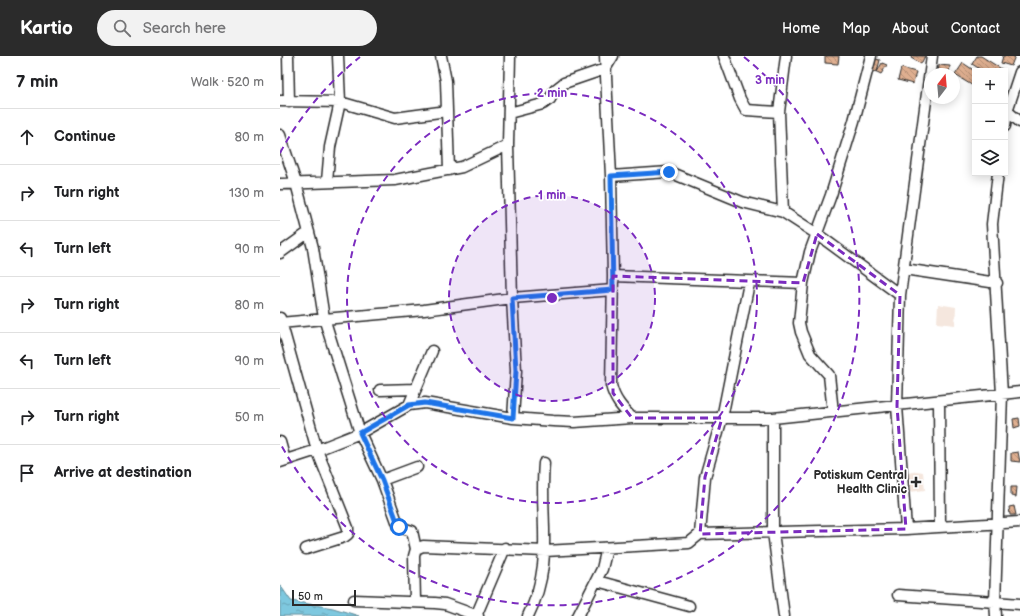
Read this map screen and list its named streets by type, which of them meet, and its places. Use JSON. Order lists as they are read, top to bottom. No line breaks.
{"places":{"health":["Potiskum Central Health Clinic"]},"scale_bar":"50 m","north":"top","page":{"header":"Kartio","search":"Search here","nav":["Home","Map","About","Contact"],"heading":["7 min","Walk · 520 m"],"map_buttons":["+","−"],"list":[["Continue","80 m"],["Turn right","130 m"],["Turn left","90 m"],["Turn right","80 m"],["Turn left","90 m"],["Turn right","50 m"],"Arrive at destination"],"scale":"50 m"},"rings":["3 min","2 min","1 min"]}
